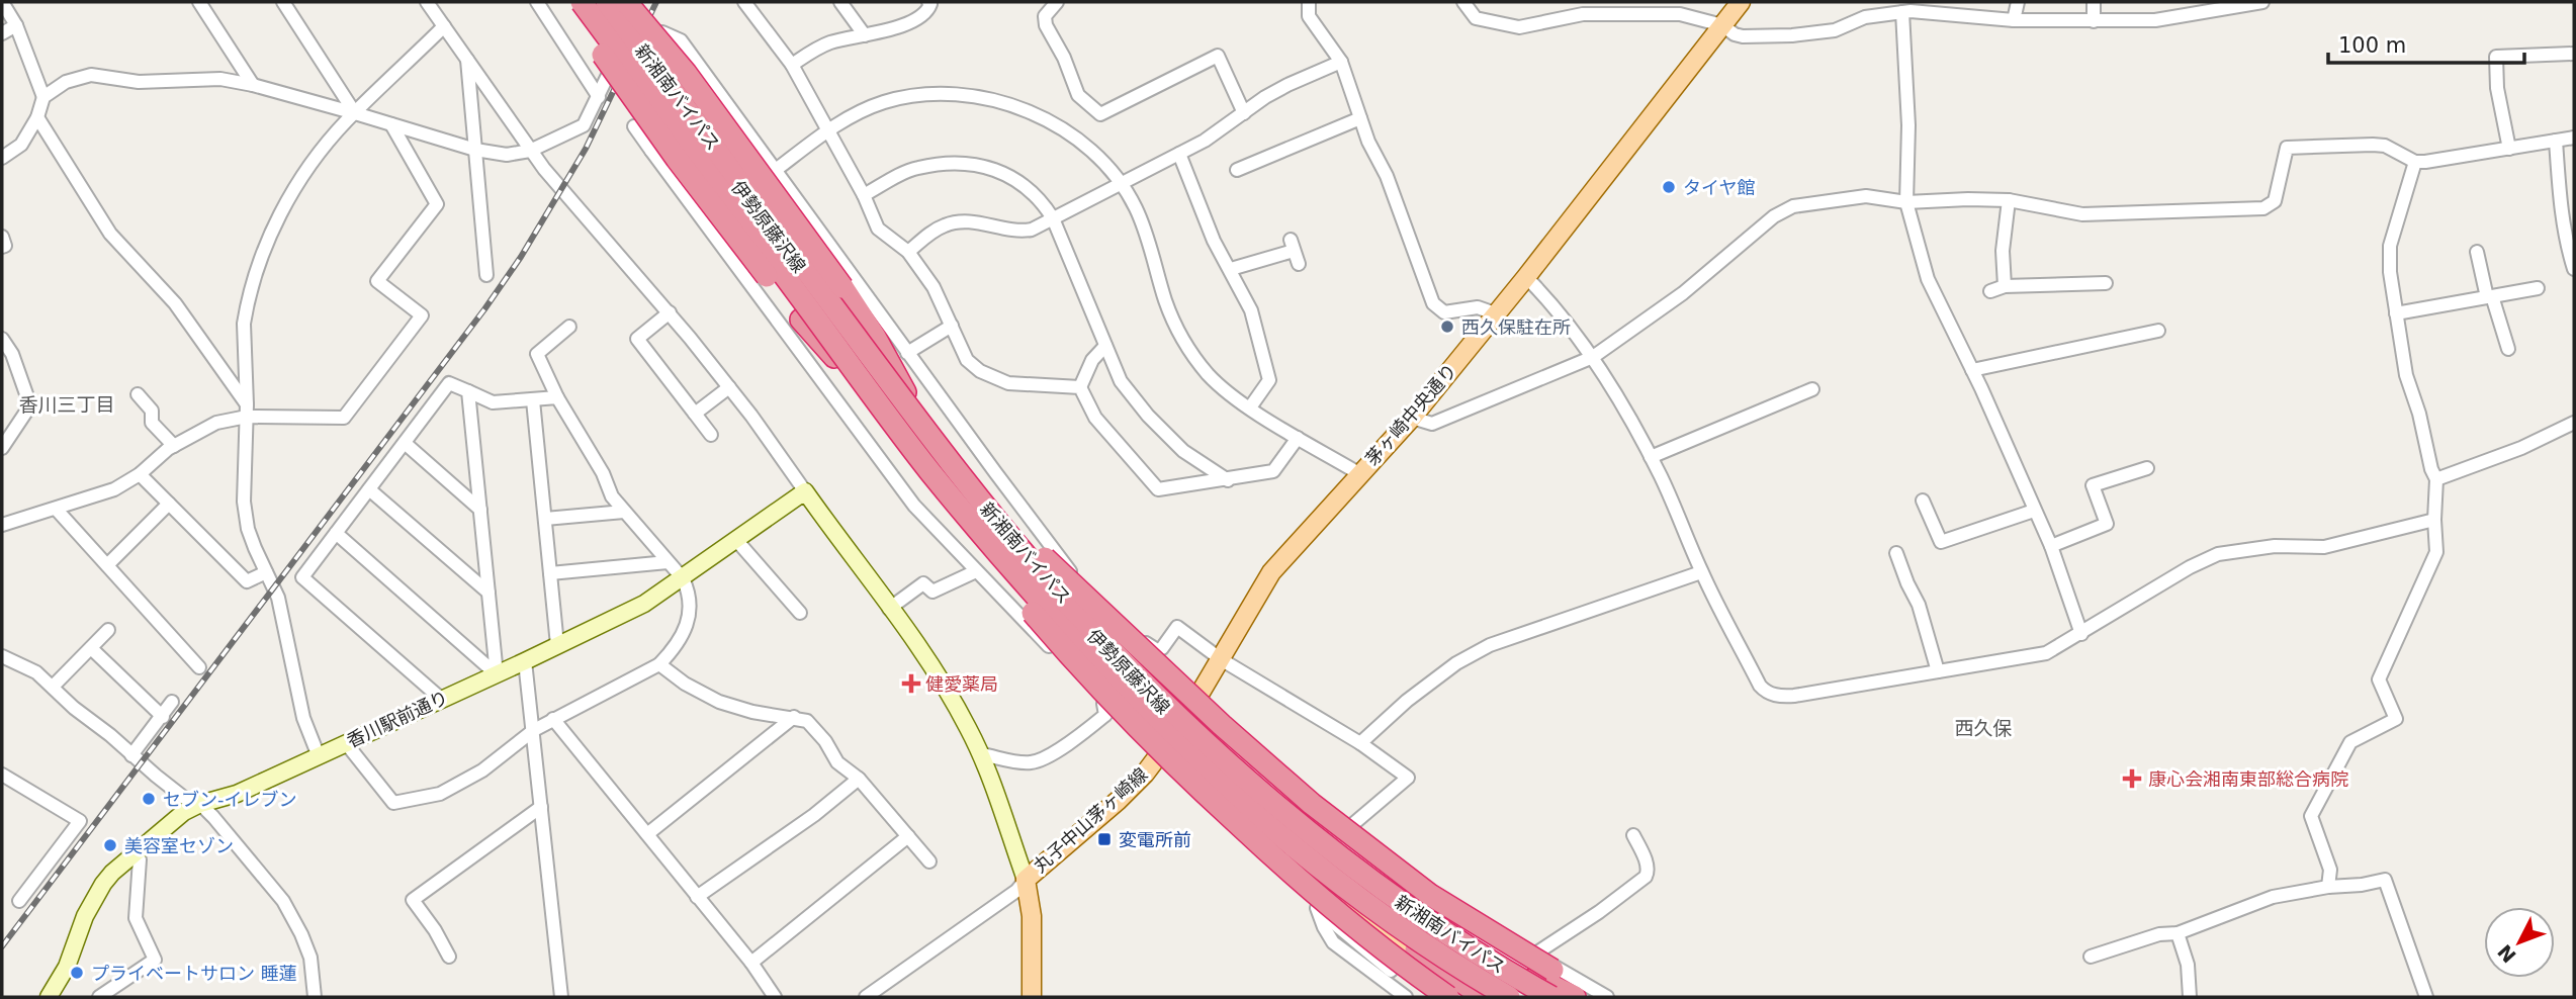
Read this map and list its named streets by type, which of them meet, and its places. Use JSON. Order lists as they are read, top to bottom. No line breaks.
{"streets":{"highway":["新湘南バイパス"],"main road":["伊勢原藤沢線","茅ヶ崎中央通り","丸子中山茅ヶ崎線"],"street":["香川駅前通り"]},"crossings":[["新湘南バイパス","伊勢原藤沢線"],["伊勢原藤沢線","茅ヶ崎中央通り"],["伊勢原藤沢線","丸子中山茅ヶ崎線"],["茅ヶ崎中央通り","丸子中山茅ヶ崎線"]],"districts":["香川三丁目","西久保"],"places":{"other":["タイヤ館","西久保駐在所","セブン-イレブン","美容室セゾン","プライベートサロン 睡蓮"],"health":["健愛薬局","康心会湘南東部総合病院"],"transit":["変電所前"]},"scale_bar":"100 m","north":"bottom left"}
